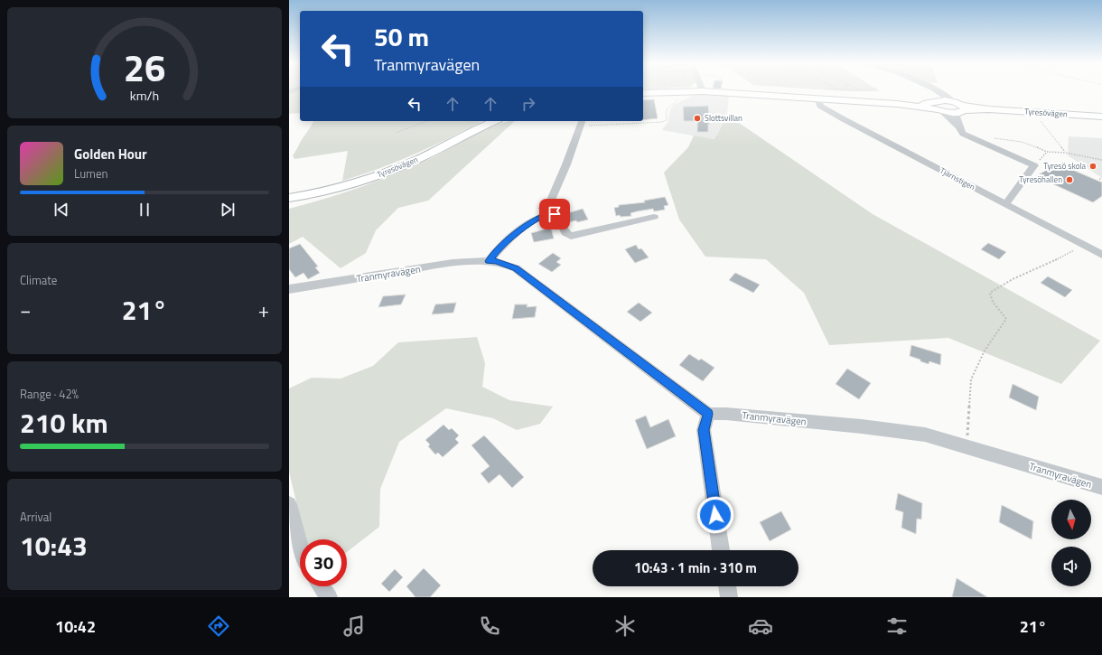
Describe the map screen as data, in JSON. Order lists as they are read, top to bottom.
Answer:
{
  "streets": {
    "main road": ["Tyresövägen"],
    "street": ["Tjärnstigen", "Tranmyravägen"]
  },
  "crossings": [
    ["Tyresövägen", "Tjärnstigen"]
  ],
  "places": ["Slottsvillan", "Tyresö skola", "Tyresöhallen"],
  "north": "bottom",
  "page": {
    "turn": ["50 m", "Tranmyravägen"],
    "song": ["Golden Hour", "Lumen"],
    "tile": [
      "Climate",
      ["Range · 42%", "210 km"],
      ["Arrival", "10:43"]
    ],
    "heat": ["−", "21°", "+"],
    "limit": "30",
    "trip": "10:43 · 1 min · 310 m",
    "tabs": ["10:42", "21°"],
    "gauge": ["26", "km/h"]
  }
}
